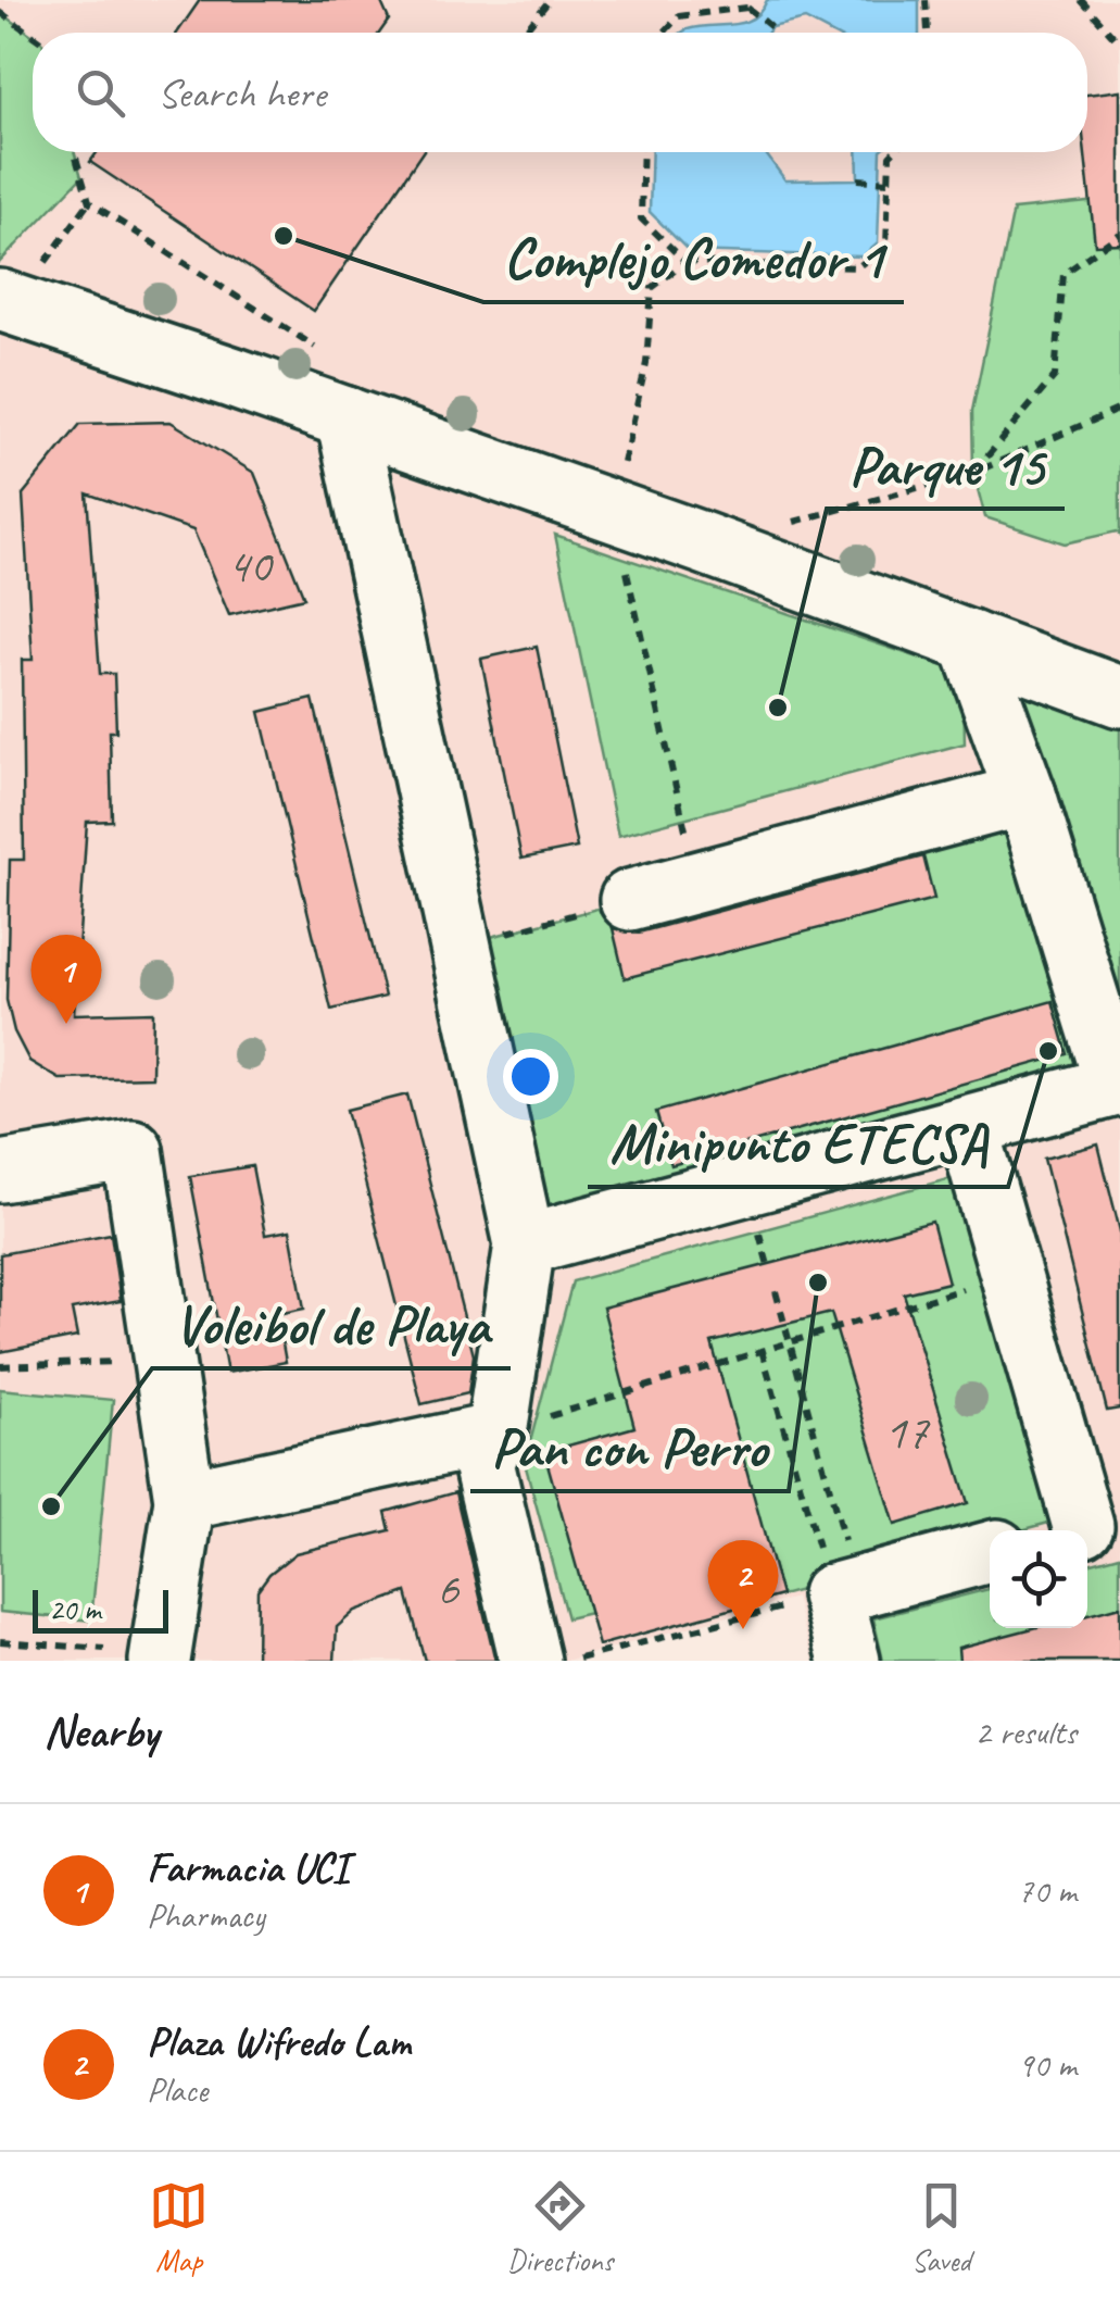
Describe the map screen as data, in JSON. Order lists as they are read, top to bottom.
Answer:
{
  "places": [
    "Complejo Comedor 1",
    "Parque 15",
    "Minipunto ETECSA",
    "Pan con Perro",
    "Voleibol de Playa"
  ],
  "house_numbers": ["40", "17", "6"],
  "scale_bar": "20 m",
  "page": {
    "search": "Search here",
    "pins": ["1", "2"],
    "scale": "20 m",
    "heading": ["Nearby", "2 results"],
    "list": [
      {
        "mark": "1",
        "name": "Farmacia UCI",
        "note": "Pharmacy",
        "value": "70 m"
      },
      {
        "mark": "2",
        "name": "Plaza Wifredo Lam",
        "note": "Place",
        "value": "90 m"
      }
    ],
    "nav": ["Map", "Directions", "Saved"]
  }
}
